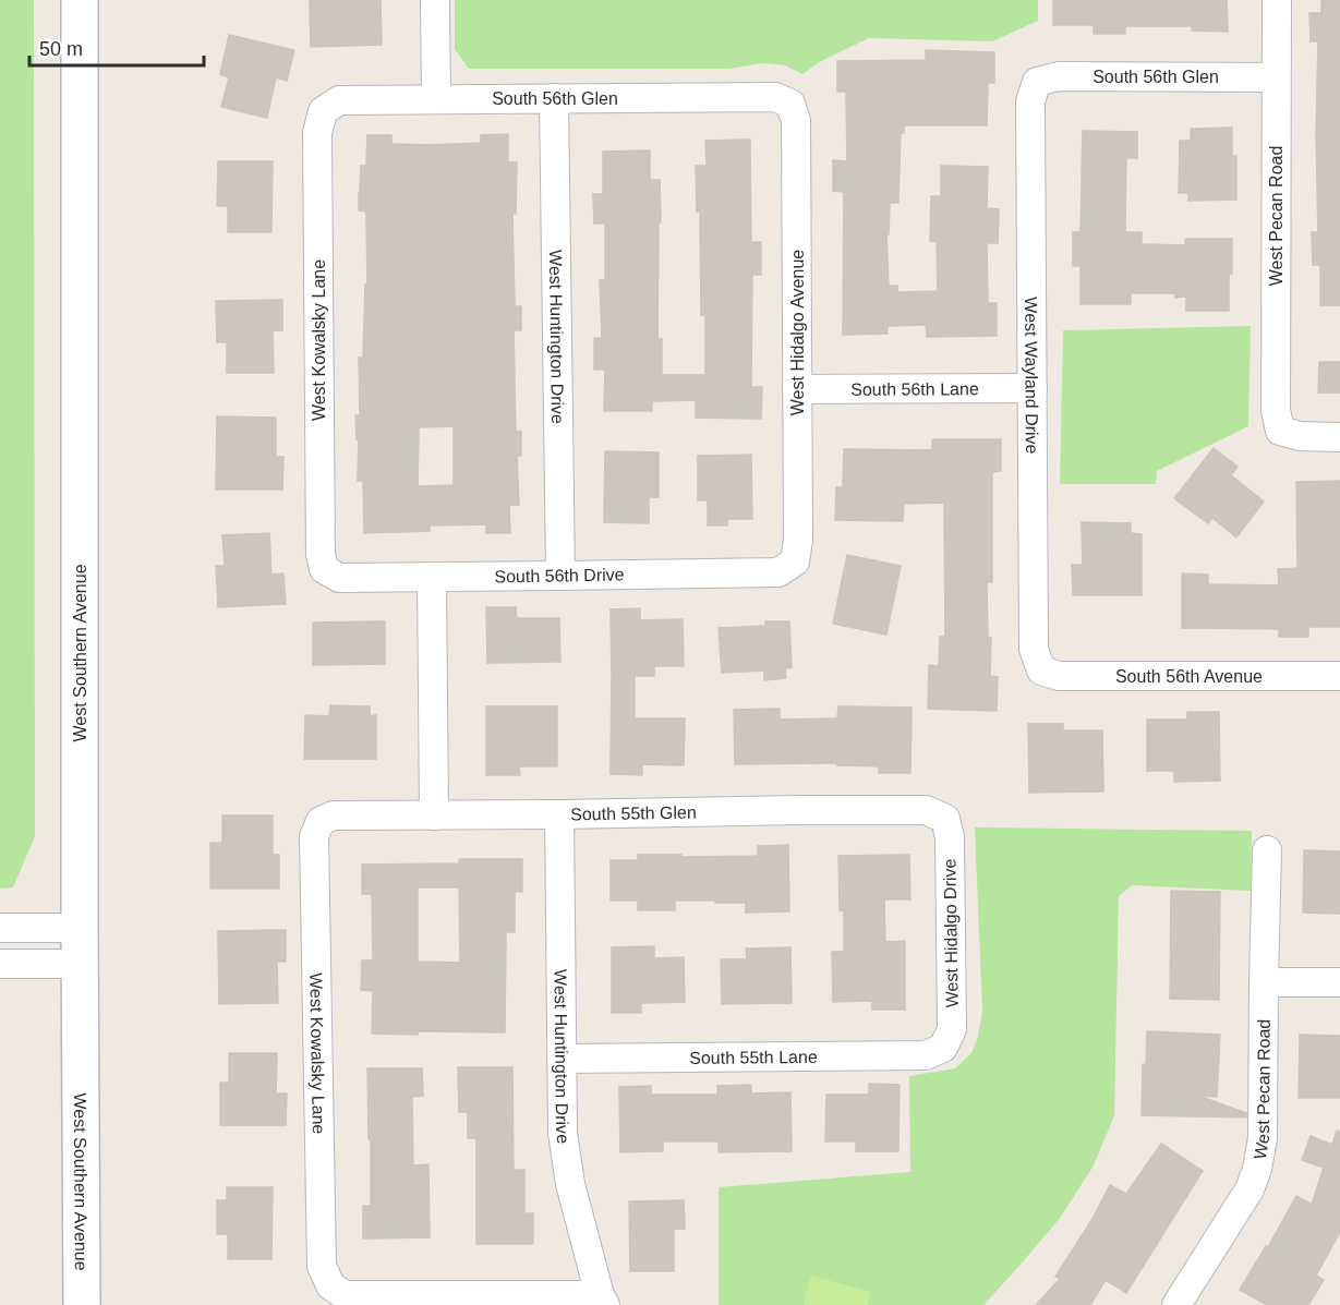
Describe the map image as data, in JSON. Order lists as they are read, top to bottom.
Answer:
{
  "streets": {
    "main road": ["West Southern Avenue"],
    "street": [
      "South 56th Glen",
      "West Pecan Road",
      "West Hidalgo Avenue",
      "West Huntington Drive",
      "West Kowalsky Lane",
      "West Wayland Drive",
      "South 56th Lane",
      "South 56th Drive",
      "South 56th Avenue",
      "South 55th Glen",
      "West Hidalgo Drive",
      "South 55th Lane"
    ]
  },
  "crossings": [
    ["South 56th Glen", "West Pecan Road"],
    ["South 56th Glen", "West Hidalgo Avenue"],
    ["South 56th Glen", "West Huntington Drive"],
    ["South 56th Glen", "West Kowalsky Lane"],
    ["South 56th Glen", "West Wayland Drive"],
    ["West Hidalgo Avenue", "South 56th Lane"],
    ["West Hidalgo Avenue", "South 56th Drive"],
    ["West Huntington Drive", "West Kowalsky Lane"],
    ["West Huntington Drive", "South 56th Drive"],
    ["West Huntington Drive", "South 55th Glen"],
    ["West Huntington Drive", "South 55th Lane"],
    ["West Kowalsky Lane", "South 56th Drive"],
    ["West Kowalsky Lane", "South 55th Glen"],
    ["West Wayland Drive", "South 56th Lane"],
    ["West Wayland Drive", "South 56th Avenue"],
    ["South 55th Glen", "West Hidalgo Drive"],
    ["West Hidalgo Drive", "South 55th Lane"]
  ],
  "scale_bar": "50 m"
}
